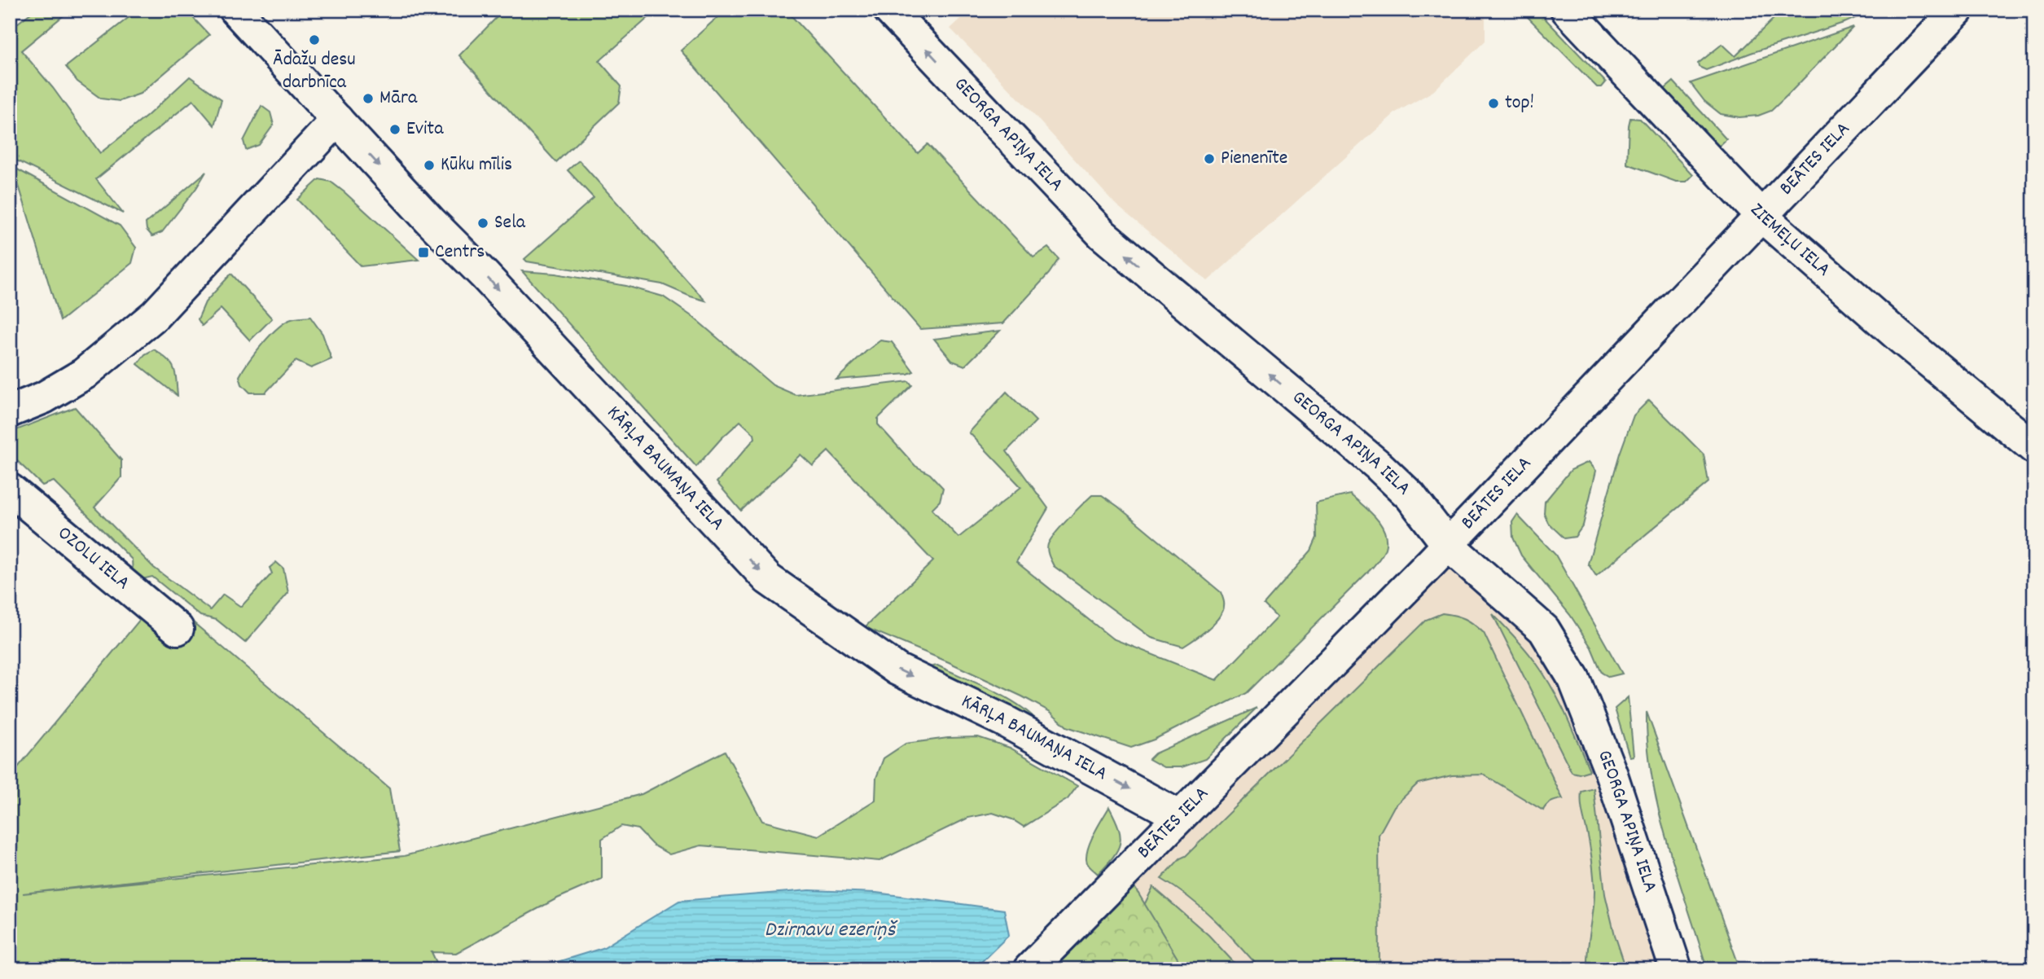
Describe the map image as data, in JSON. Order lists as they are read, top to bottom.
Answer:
{
  "streets": {
    "street": [
      "GEORGA APIŅA IELA",
      "BEĀTES IELA",
      "ZIEMEĻU IELA",
      "KĀRĻA BAUMAŅA IELA",
      "OZOLU IELA"
    ]
  },
  "crossings": [
    ["GEORGA APIŅA IELA", "BEĀTES IELA"],
    ["BEĀTES IELA", "ZIEMEĻU IELA"],
    ["BEĀTES IELA", "KĀRĻA BAUMAŅA IELA"]
  ],
  "one_way": ["GEORGA APIŅA IELA", "KĀRĻA BAUMAŅA IELA"],
  "water": ["Dzirnavu ezeriņš"],
  "places": {
    "other": [
      "Ādažu desu darbnīca",
      "Māra",
      "top!",
      "Evita",
      "Pienenīte",
      "Kūku mīlis",
      "Sela"
    ],
    "transit": ["Centrs"]
  }
}
